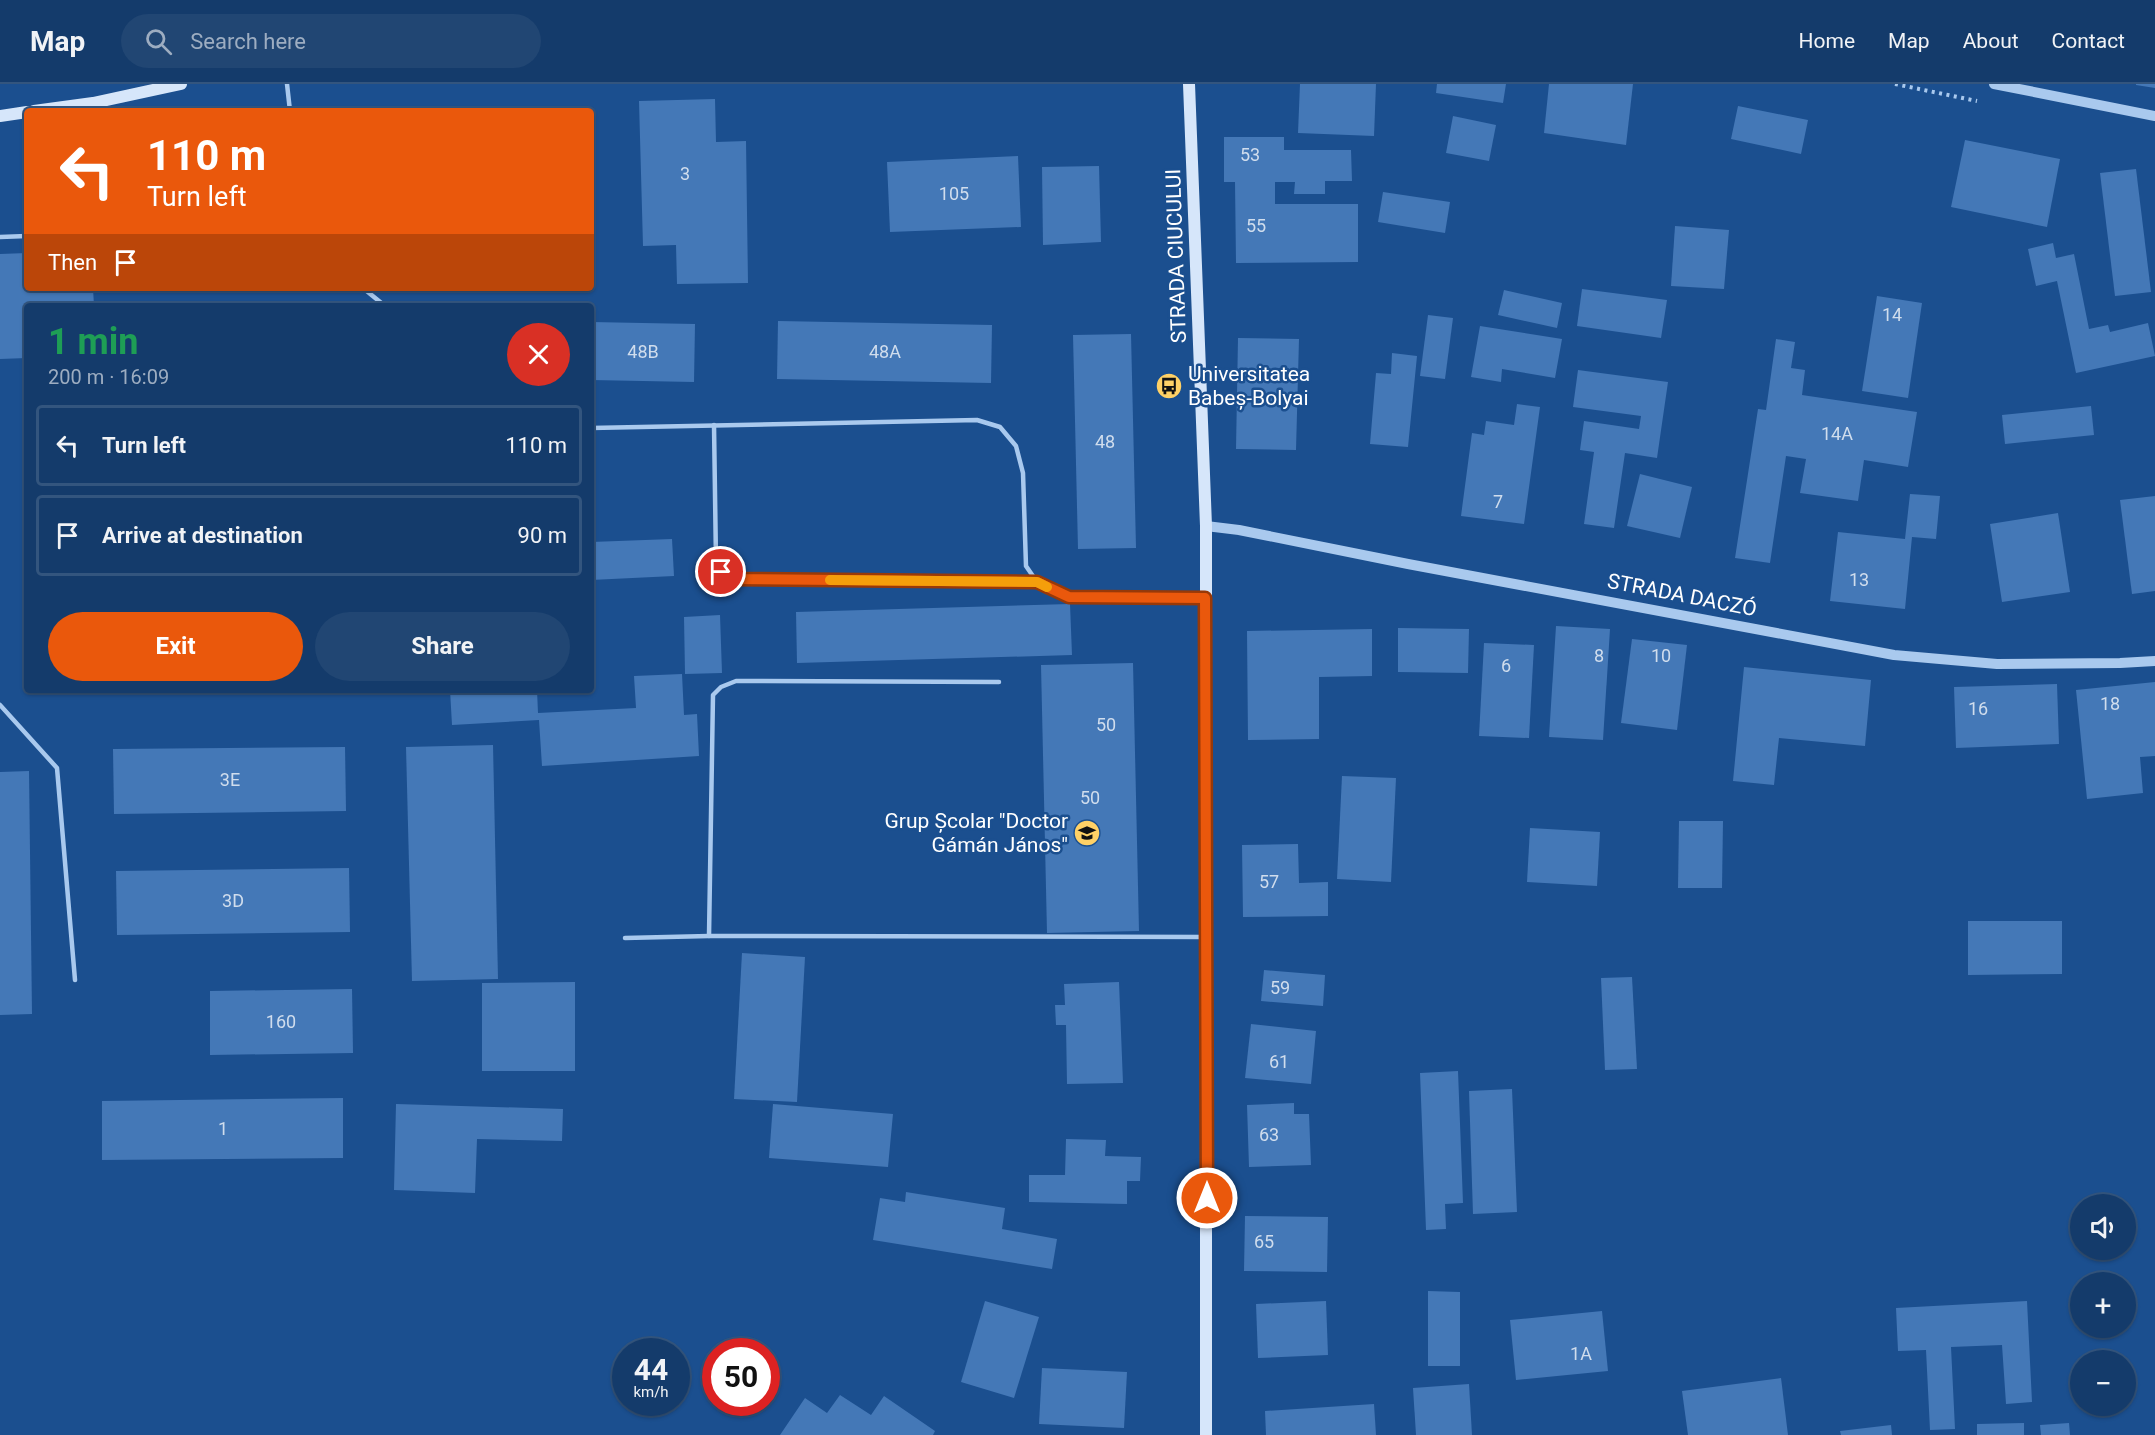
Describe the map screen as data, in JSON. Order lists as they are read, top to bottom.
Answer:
{
  "streets": {
    "main road": ["STRADA CIUCULUI"],
    "street": ["STRADA DACZÓ"]
  },
  "crossings": [
    ["STRADA CIUCULUI", "STRADA DACZÓ"]
  ],
  "places": {
    "bus stop": ["Universitatea Babeș-Bolyai"],
    "school or university": ["Grup Școlar \"Doctor Gámán János\""]
  },
  "house_numbers": [
    "53",
    "3",
    "105",
    "55",
    "14",
    "48B",
    "48A",
    "14A",
    "48",
    "7",
    "13",
    "8",
    "10",
    "6",
    "18",
    "16",
    "50",
    "3E",
    "50",
    "57",
    "3D",
    "59",
    "160",
    "61",
    "1",
    "63",
    "65",
    "1A"
  ],
  "page": {
    "header": "Map",
    "search": "Search here",
    "nav": [
      "Home",
      "Map",
      "About",
      "Contact"
    ],
    "turn": ["110 m", "Turn left"],
    "then": "Then",
    "heading": ["1 min", "200 m · 16:09"],
    "list": [
      {
        "name": "Turn left",
        "value": "110 m"
      },
      {
        "name": "Arrive at destination",
        "value": "90 m"
      }
    ],
    "buttons": ["Exit", "Share"],
    "map_buttons": ["+", "−"],
    "speed": "44 km/h",
    "limit": "50"
  }
}
